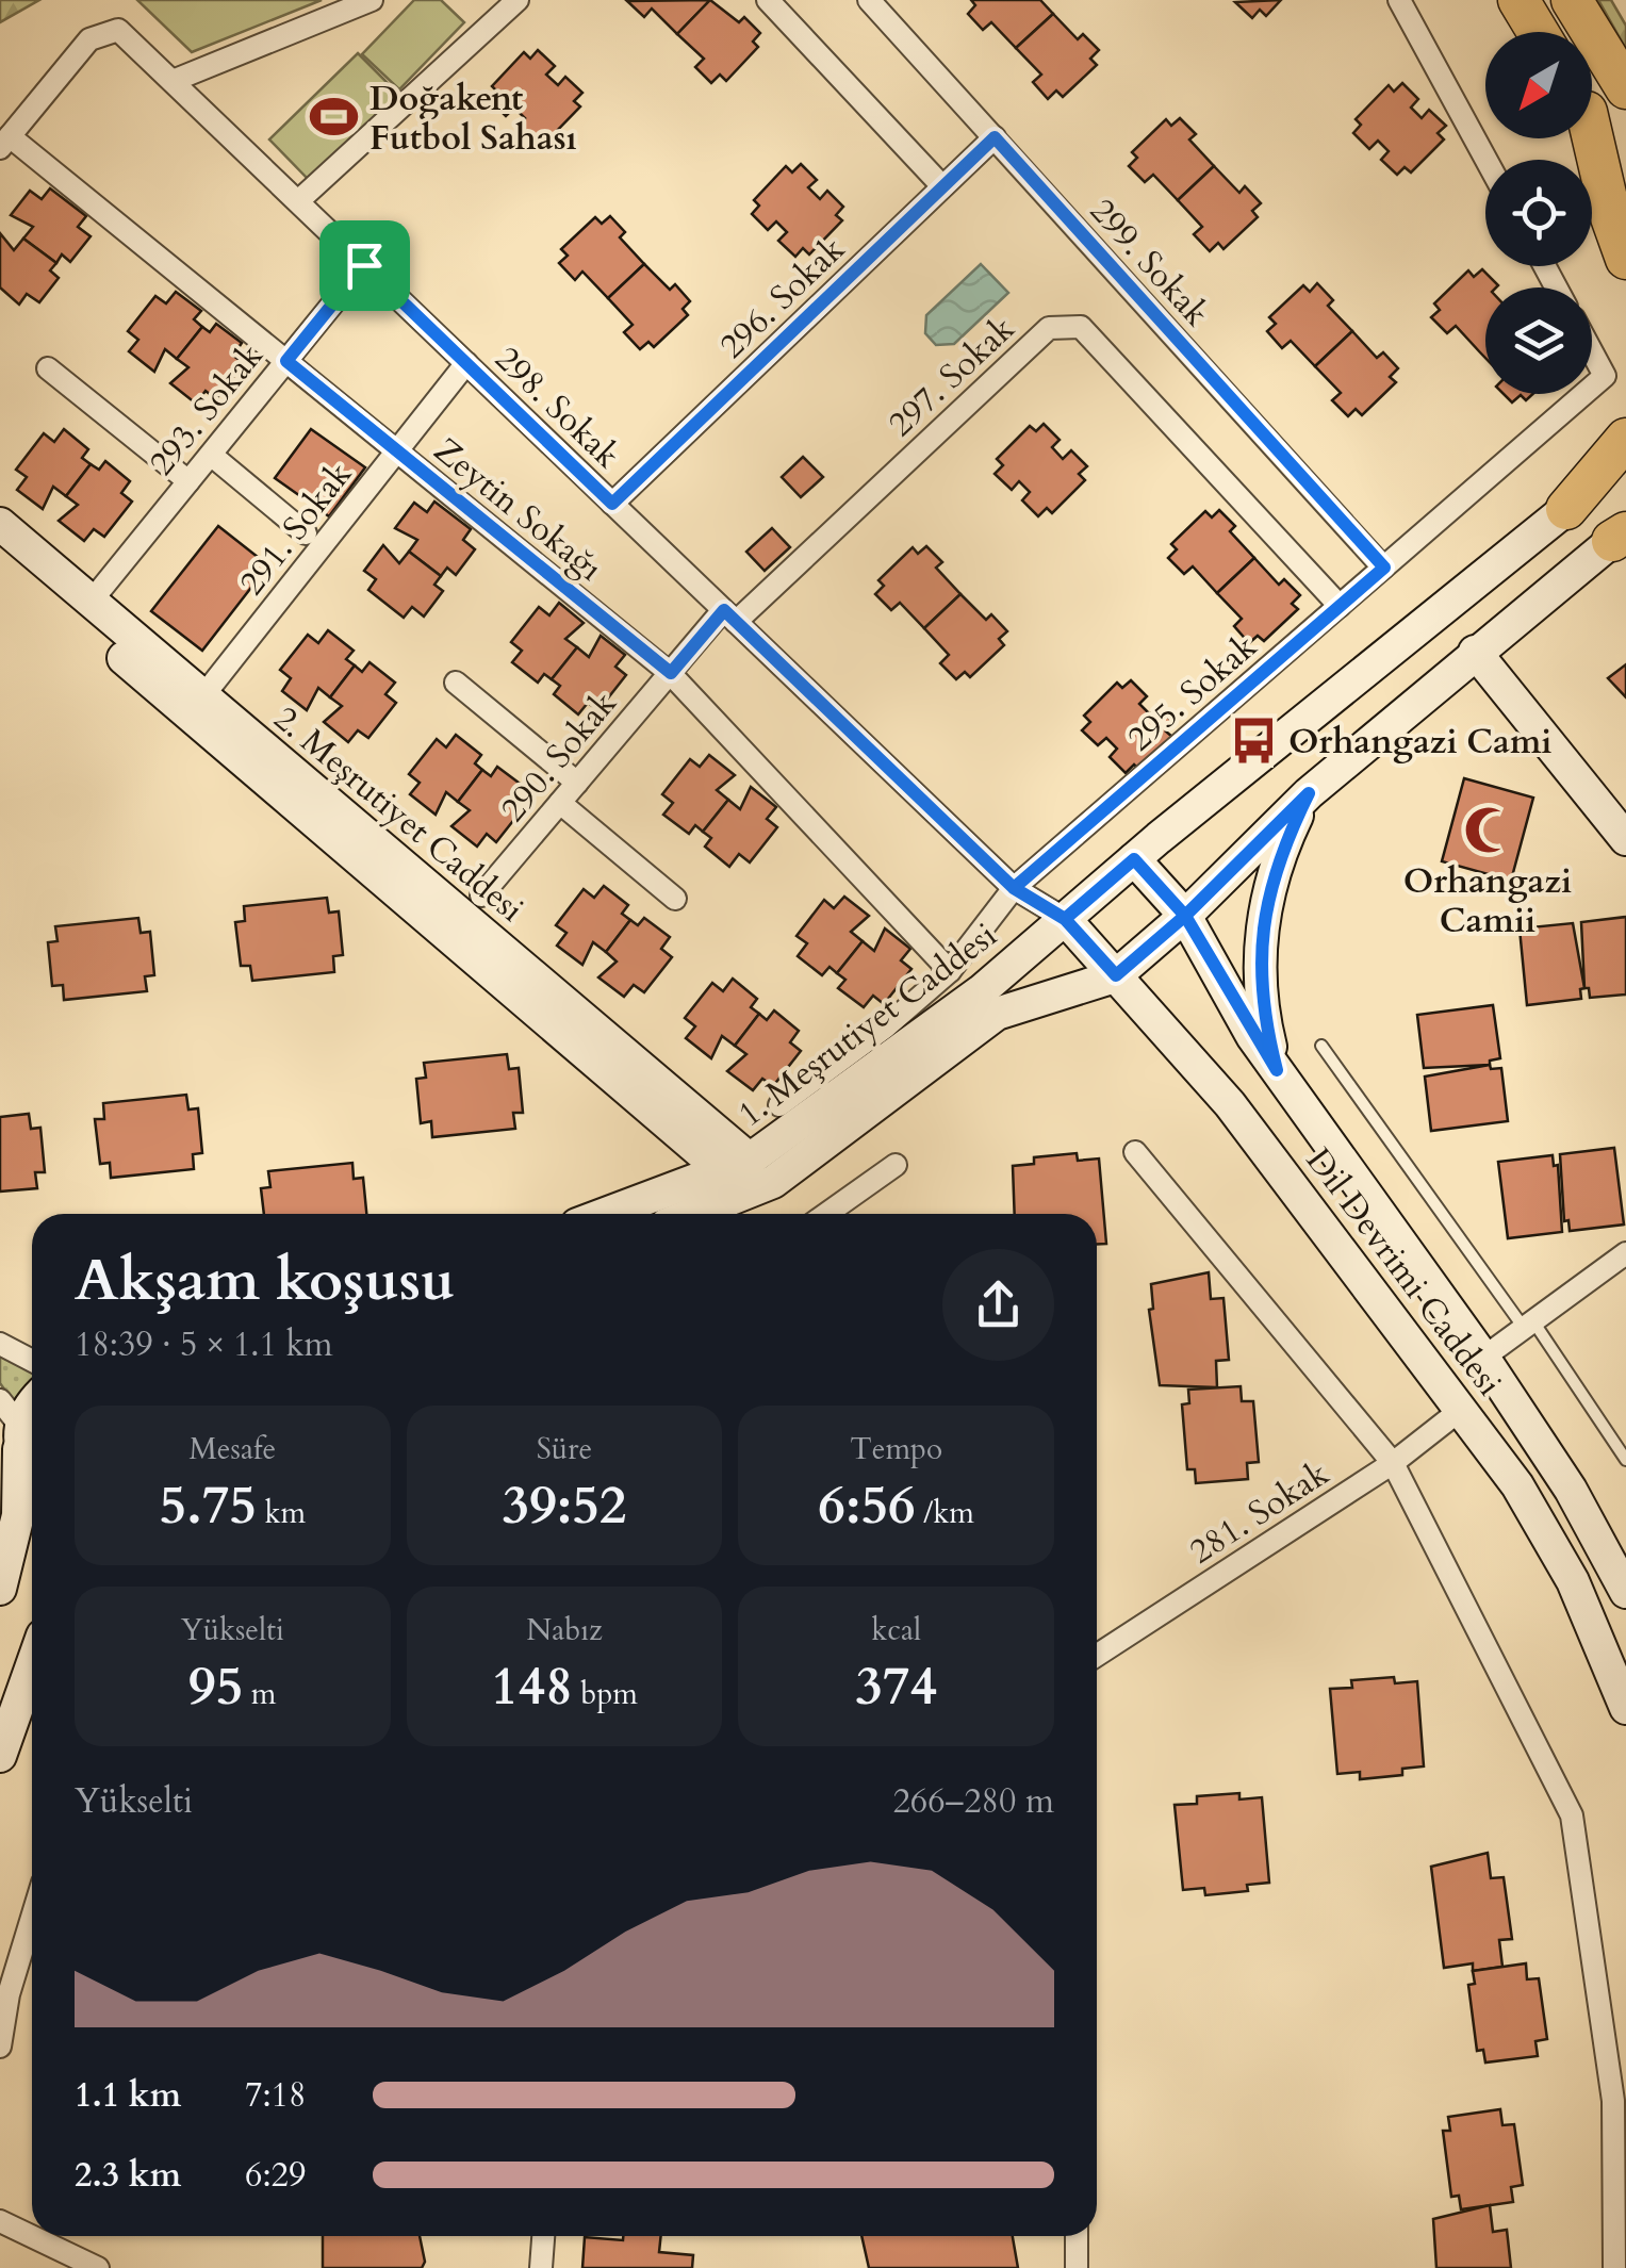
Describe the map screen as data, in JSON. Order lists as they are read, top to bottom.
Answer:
{
  "streets": {
    "main road": ["2. Meşrutiyet Caddesi", "1. Meşrutiyet Caddesi", "Dil Devrimi Caddesi"],
    "street": [
      "299. Sokak",
      "296. Sokak",
      "297. Sokak",
      "298. Sokak",
      "293. Sokak",
      "Zeytin Sokağı",
      "291. Sokak",
      "295. Sokak",
      "290. Sokak",
      "281. Sokak"
    ]
  },
  "crossings": [
    ["299. Sokak", "296. Sokak"],
    ["299. Sokak", "295. Sokak"],
    ["296. Sokak", "298. Sokak"],
    ["297. Sokak", "298. Sokak"],
    ["297. Sokak", "295. Sokak"],
    ["297. Sokak", "290. Sokak"],
    ["298. Sokak", "293. Sokak"],
    ["298. Sokak", "Zeytin Sokağı"],
    ["298. Sokak", "291. Sokak"],
    ["298. Sokak", "295. Sokak"],
    ["298. Sokak", "290. Sokak"],
    ["298. Sokak", "1. Meşrutiyet Caddesi"],
    ["298. Sokak", "Dil Devrimi Caddesi"],
    ["293. Sokak", "Zeytin Sokağı"],
    ["Zeytin Sokağı", "291. Sokak"],
    ["Zeytin Sokağı", "295. Sokak"],
    ["Zeytin Sokağı", "290. Sokak"],
    ["2. Meşrutiyet Caddesi", "1. Meşrutiyet Caddesi"],
    ["1. Meşrutiyet Caddesi", "Dil Devrimi Caddesi"],
    ["Dil Devrimi Caddesi", "281. Sokak"]
  ],
  "places": {
    "sports": ["Doğakent Futbol Sahası"],
    "bus stop": ["Orhangazi Cami"],
    "mosque": ["Orhangazi Camii"]
  },
  "north": "bottom left",
  "page": {
    "heading": ["Akşam koşusu", "18:39 · 5 × 1.1 km"],
    "stats": [
      ["Mesafe", "5.75 km"],
      ["Süre", "39:52"],
      ["Tempo", "6:56 /km"],
      ["Yükselti", "95 m"],
      ["Nabız", "148 bpm"],
      ["kcal", "374"]
    ],
    "chart": ["Yükselti", "266–280 m"],
    "list": [
      {
        "name": "1.1 km",
        "note": "7:18"
      },
      {
        "name": "2.3 km",
        "note": "6:29"
      }
    ]
  }
}
